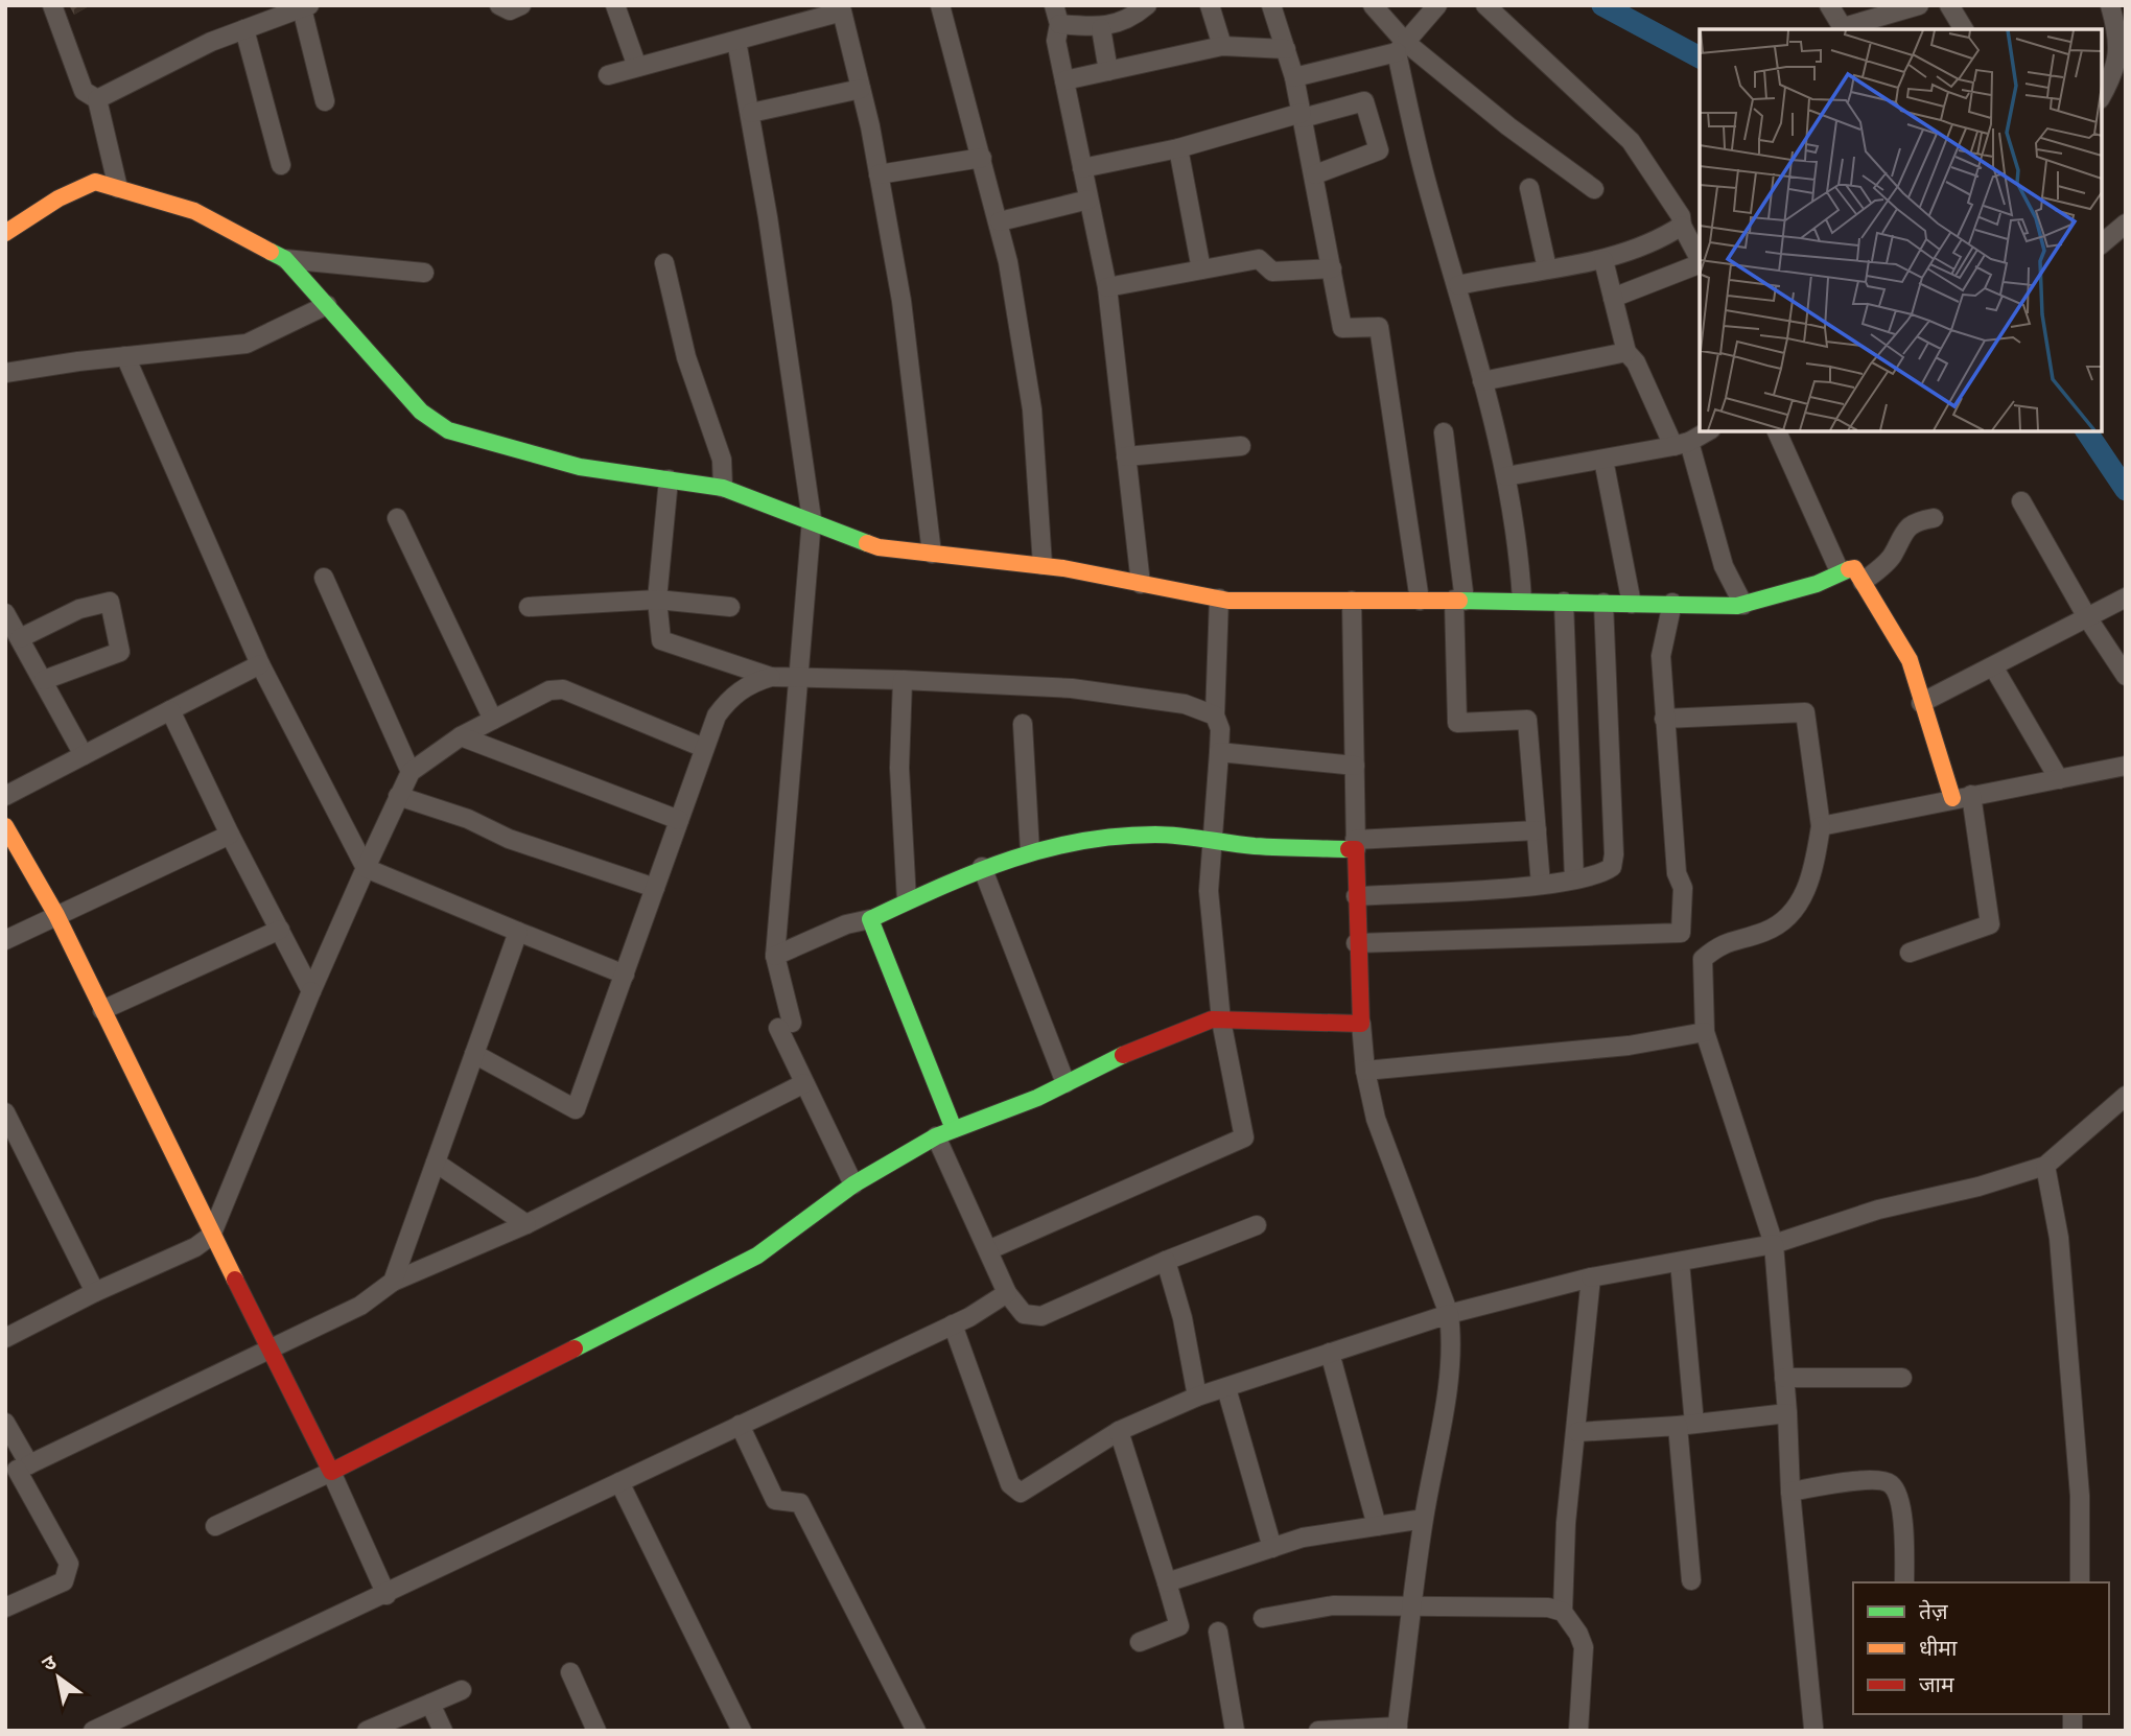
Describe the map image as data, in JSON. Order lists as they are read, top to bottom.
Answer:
{
  "legend": ["तेज़", "धीमा", "जाम"],
  "north": "top left"
}
